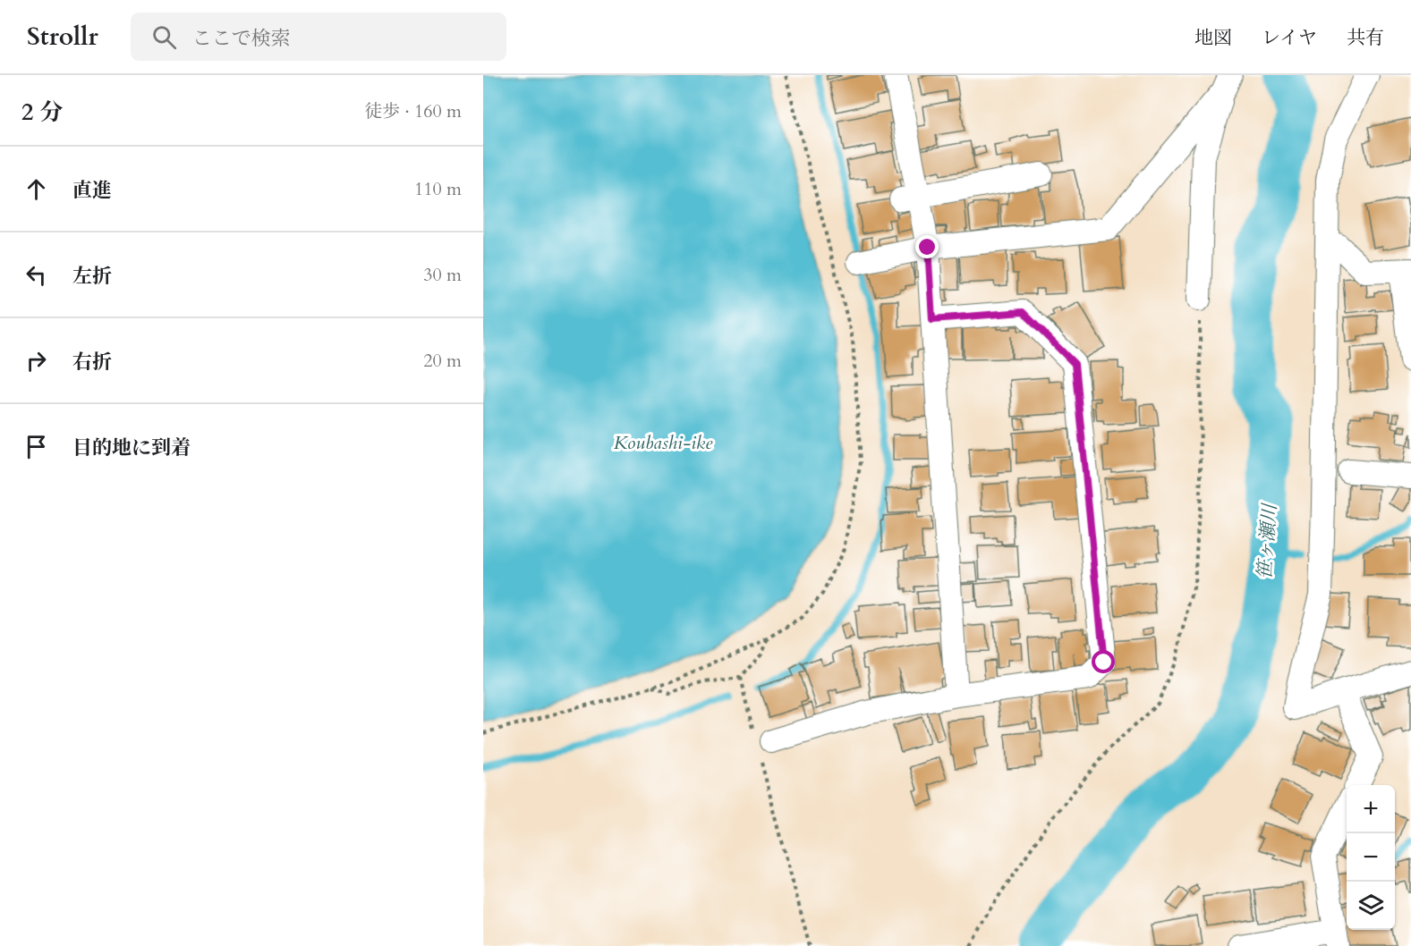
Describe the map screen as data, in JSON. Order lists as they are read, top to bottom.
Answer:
{
  "water": ["Koubashi-ike", "笹ヶ瀬川"],
  "page": {
    "header": "Strollr",
    "search": "ここで検索",
    "nav": ["地図", "レイヤ", "共有"],
    "heading": ["2 分", "徒歩 · 160 m"],
    "list": [
      ["直進", "110 m"],
      ["左折", "30 m"],
      ["右折", "20 m"],
      "目的地に到着"
    ],
    "map_buttons": ["+", "−"]
  }
}
